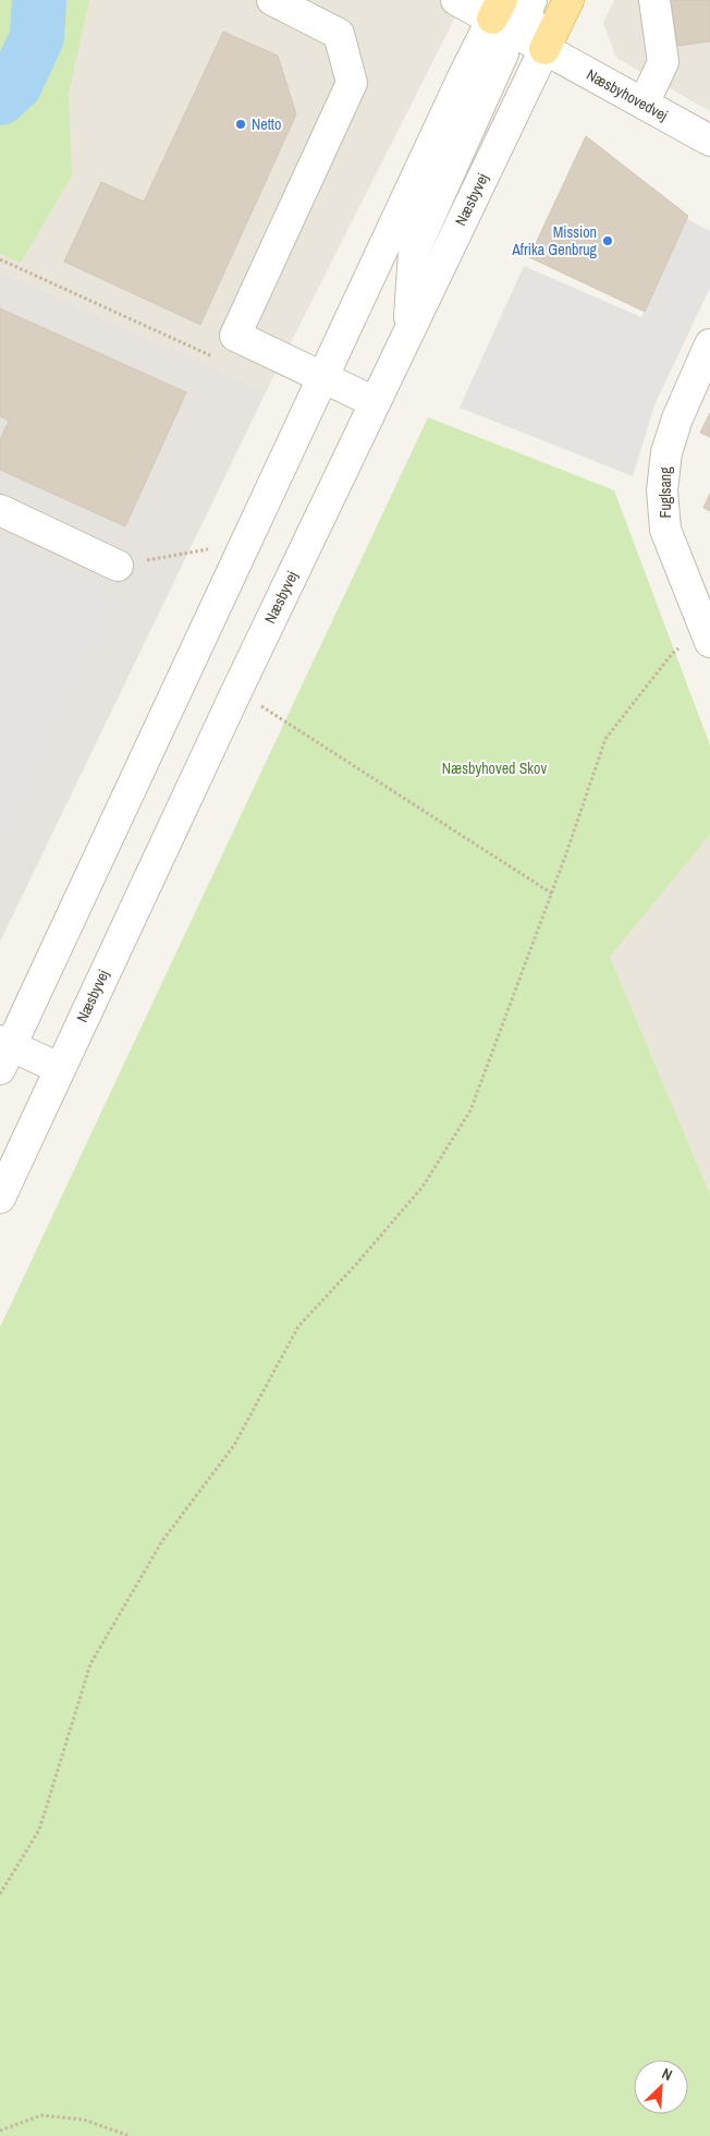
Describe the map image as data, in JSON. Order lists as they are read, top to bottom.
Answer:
{
  "streets": {
    "main road": ["Næsbyvej"],
    "street": ["Næsbyhovedvej", "Fuglsang"]
  },
  "crossings": [
    ["Næsbyhovedvej", "Næsbyvej"]
  ],
  "parks": ["Næsbyhoved Skov"],
  "places": ["Netto", "Mission Afrika Genbrug"],
  "north": "top right"
}
